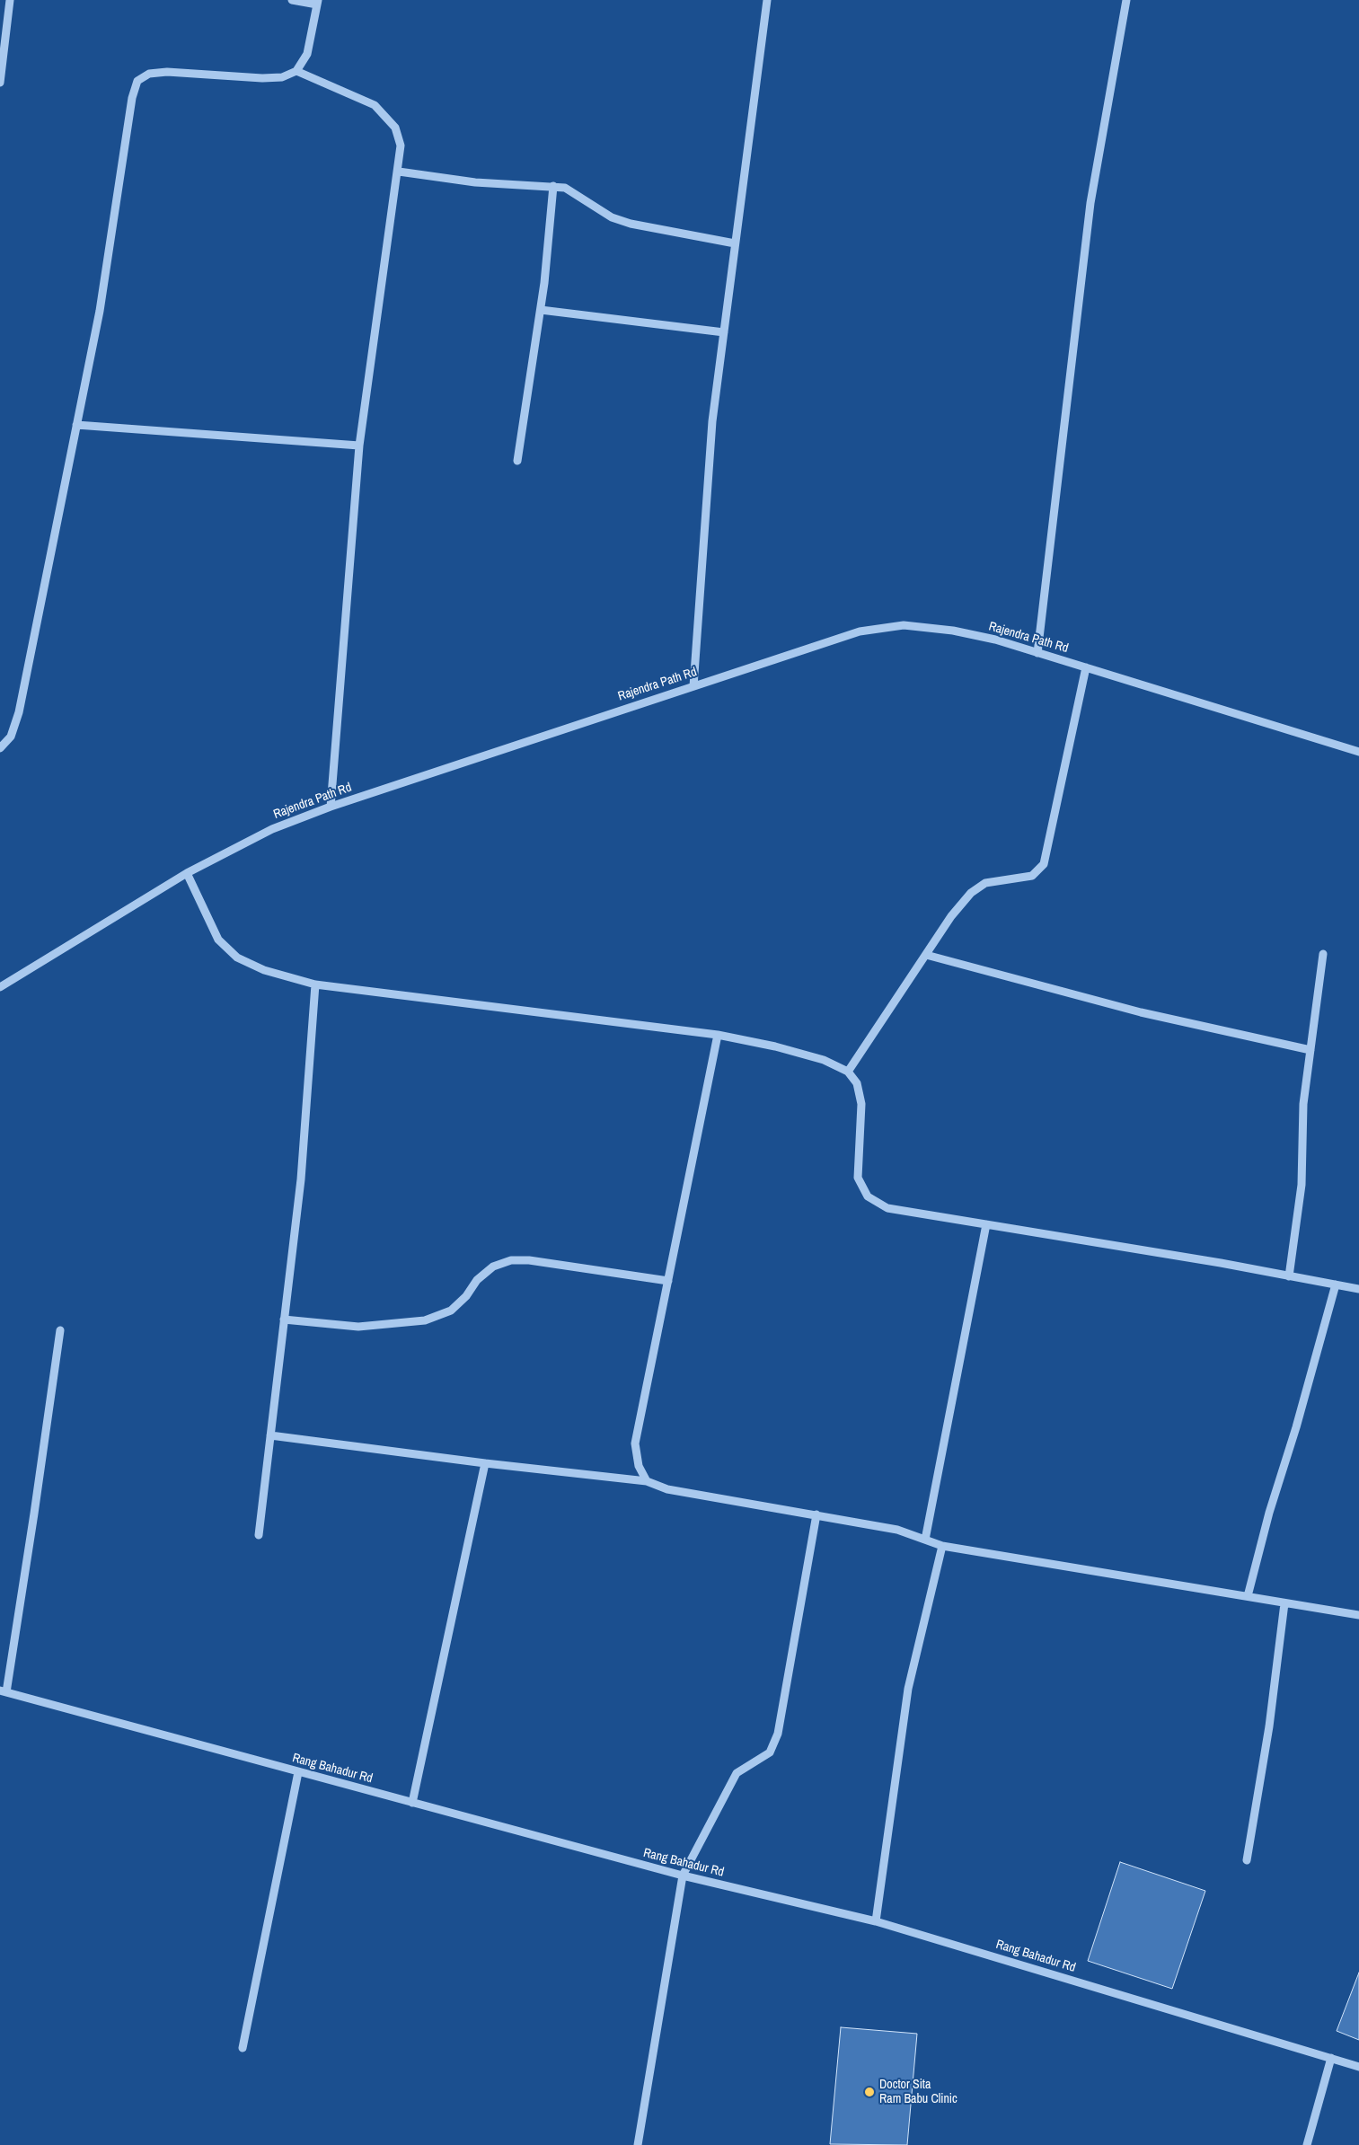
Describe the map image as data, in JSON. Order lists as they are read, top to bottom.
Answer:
{
  "streets": {
    "street": ["Rajendra Path Rd", "Rang Bahadur Rd"]
  },
  "places": ["Doctor Sita Ram Babu Clinic"]
}
